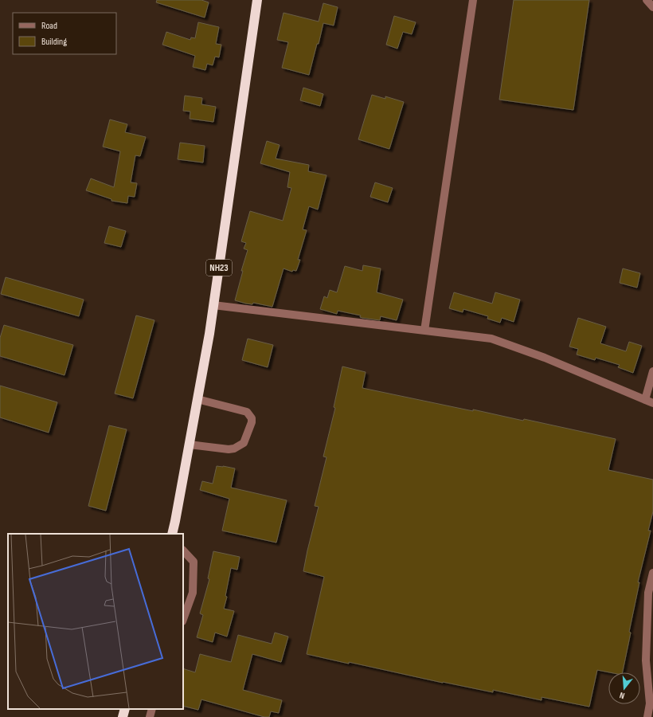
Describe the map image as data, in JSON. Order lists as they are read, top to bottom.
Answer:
{
  "streets": {
    "highway": ["NH23"]
  },
  "legend": ["Road", "Building"],
  "north": "bottom"
}
